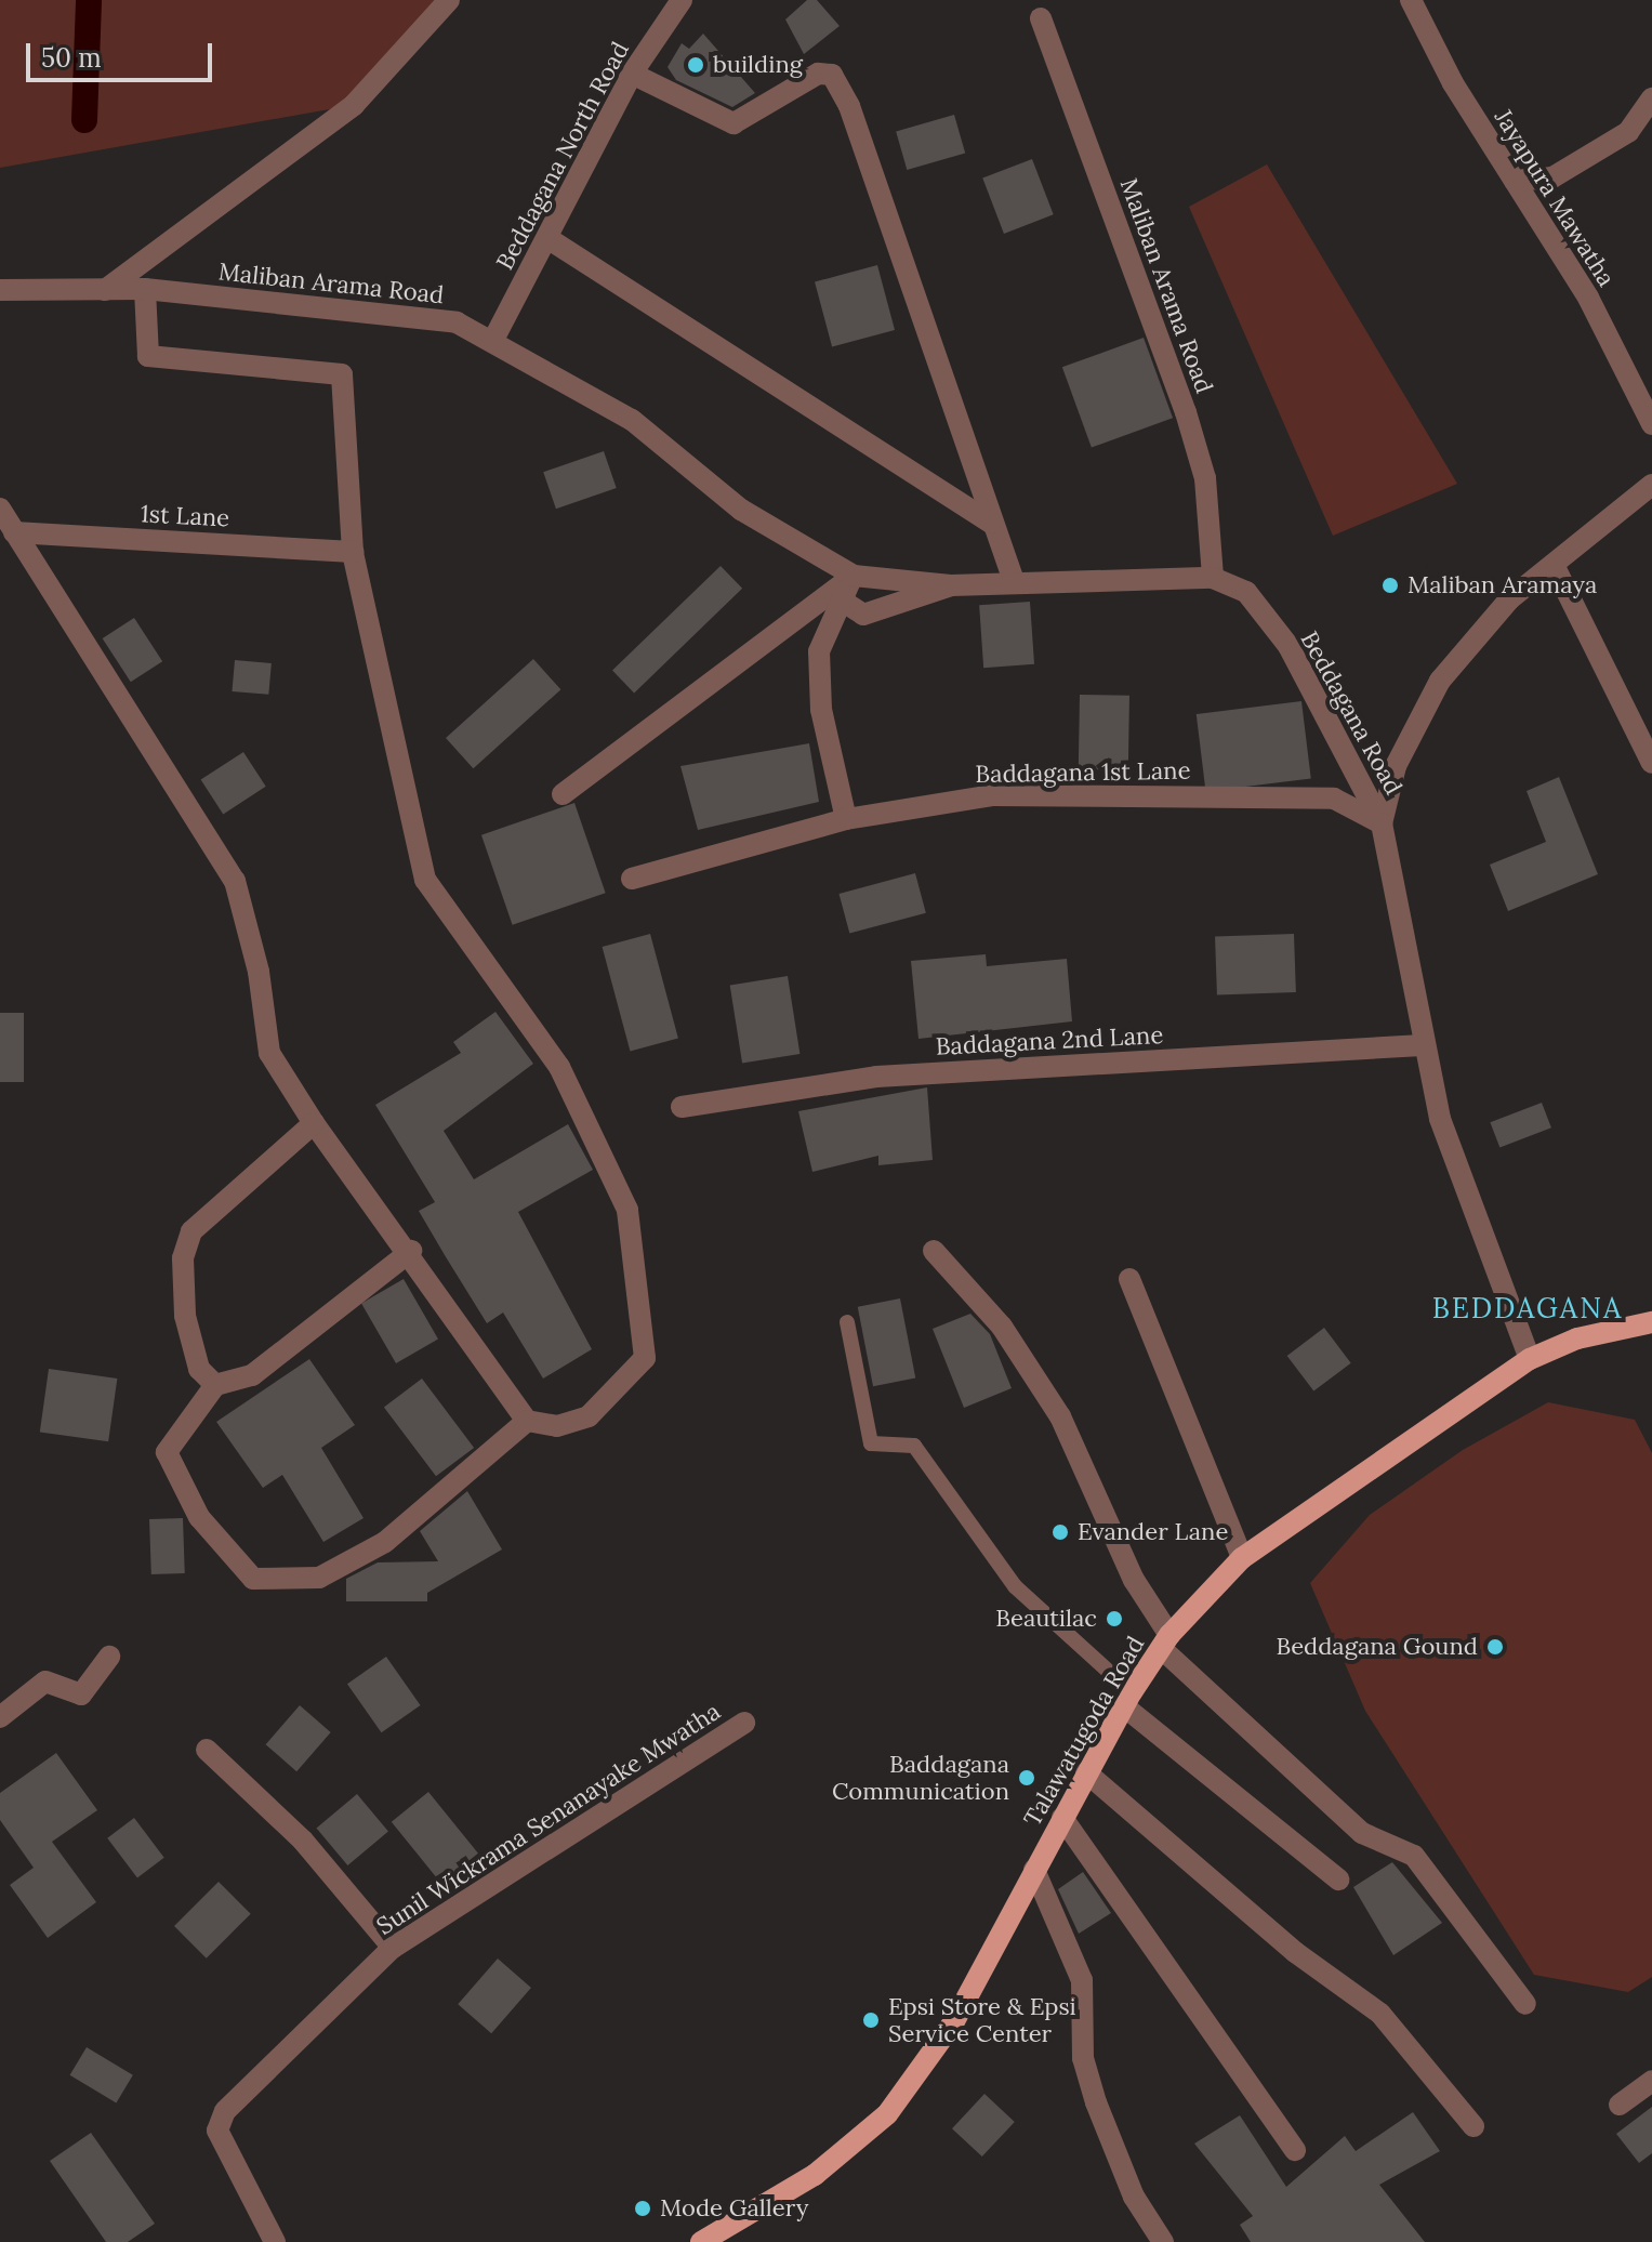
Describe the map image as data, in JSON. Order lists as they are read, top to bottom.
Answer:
{
  "streets": {
    "main road": ["Talawatugoda Road"],
    "street": [
      "Beddagana North Road",
      "Jayapura Mawatha",
      "Maliban Arama Road",
      "1st Lane",
      "Beddagana Road",
      "Baddagana 1st Lane",
      "Baddagana 2nd Lane",
      "Sunil Wickrama Senanayake Mwatha"
    ]
  },
  "crossings": [
    ["Beddagana North Road", "Maliban Arama Road"],
    ["Maliban Arama Road", "Beddagana Road"],
    ["Beddagana Road", "Baddagana 1st Lane"],
    ["Beddagana Road", "Baddagana 2nd Lane"],
    ["Beddagana Road", "Talawatugoda Road"]
  ],
  "districts": ["BEDDAGANA"],
  "places": [
    "building",
    "Maliban Aramaya",
    "Evander Lane",
    "Beautilac",
    "Beddagana Gound",
    "Baddagana Communication",
    "Epsi Store & Epsi Service Center",
    "Mode Gallery"
  ],
  "scale_bar": "50 m"
}
